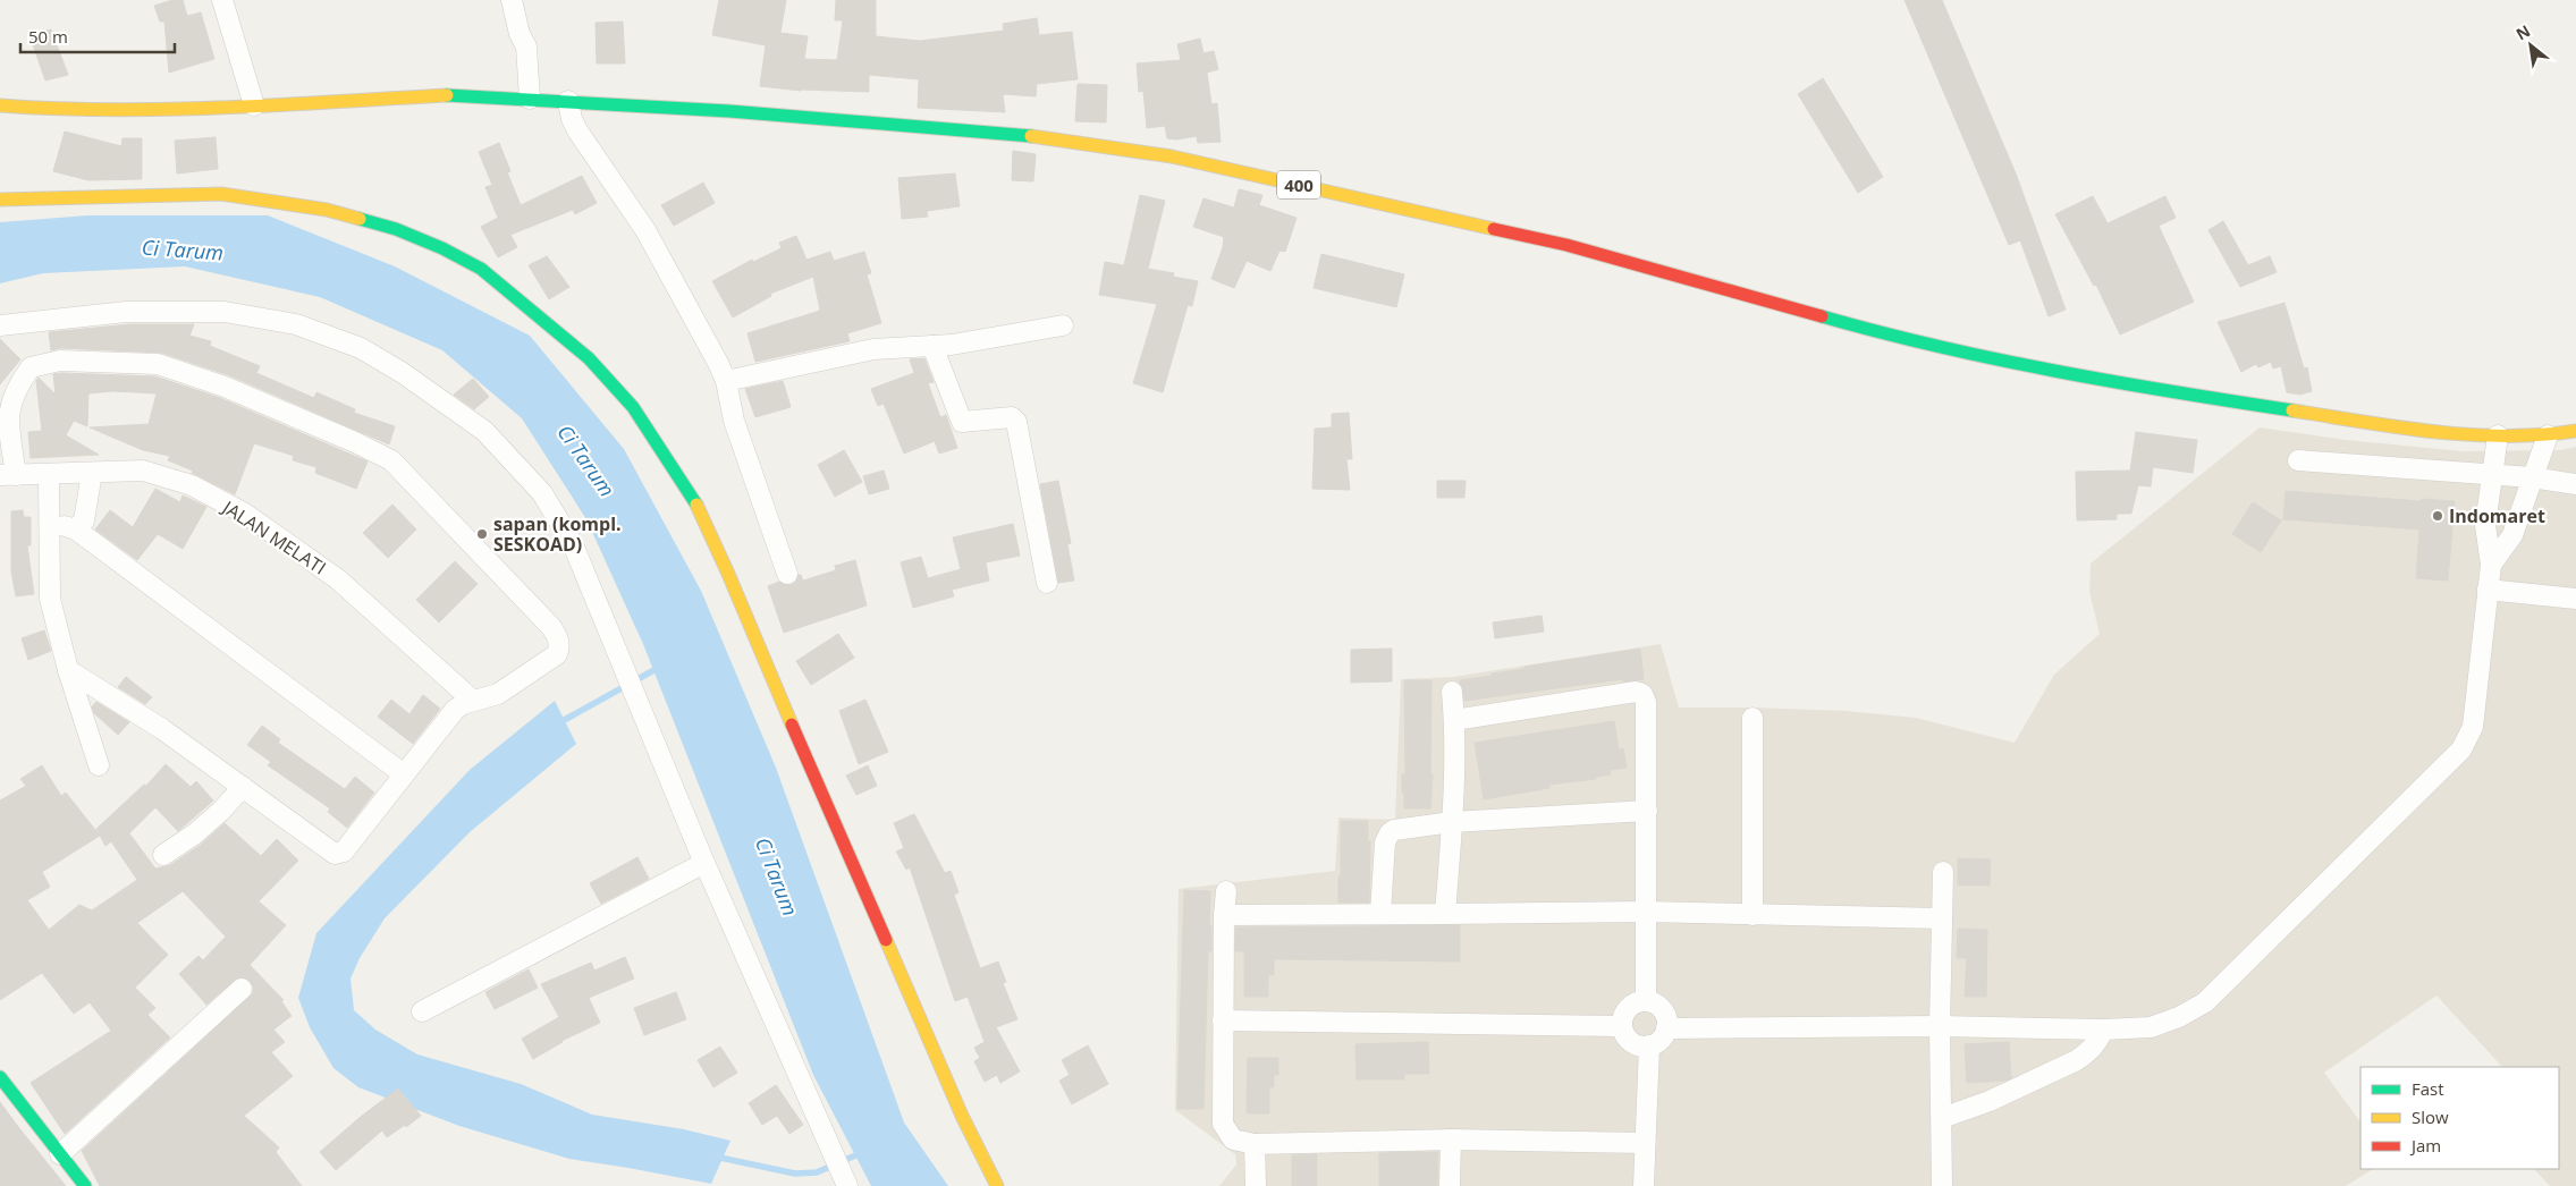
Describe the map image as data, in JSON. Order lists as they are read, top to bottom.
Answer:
{
  "streets": {
    "main road": ["400"],
    "street": ["JALAN MELATI"]
  },
  "water": ["Ci Tarum"],
  "places": ["Indomaret", "sapan (kompl. SESKOAD)"],
  "legend": ["Fast", "Slow", "Jam"],
  "scale_bar": "50 m",
  "north": "top left"
}
